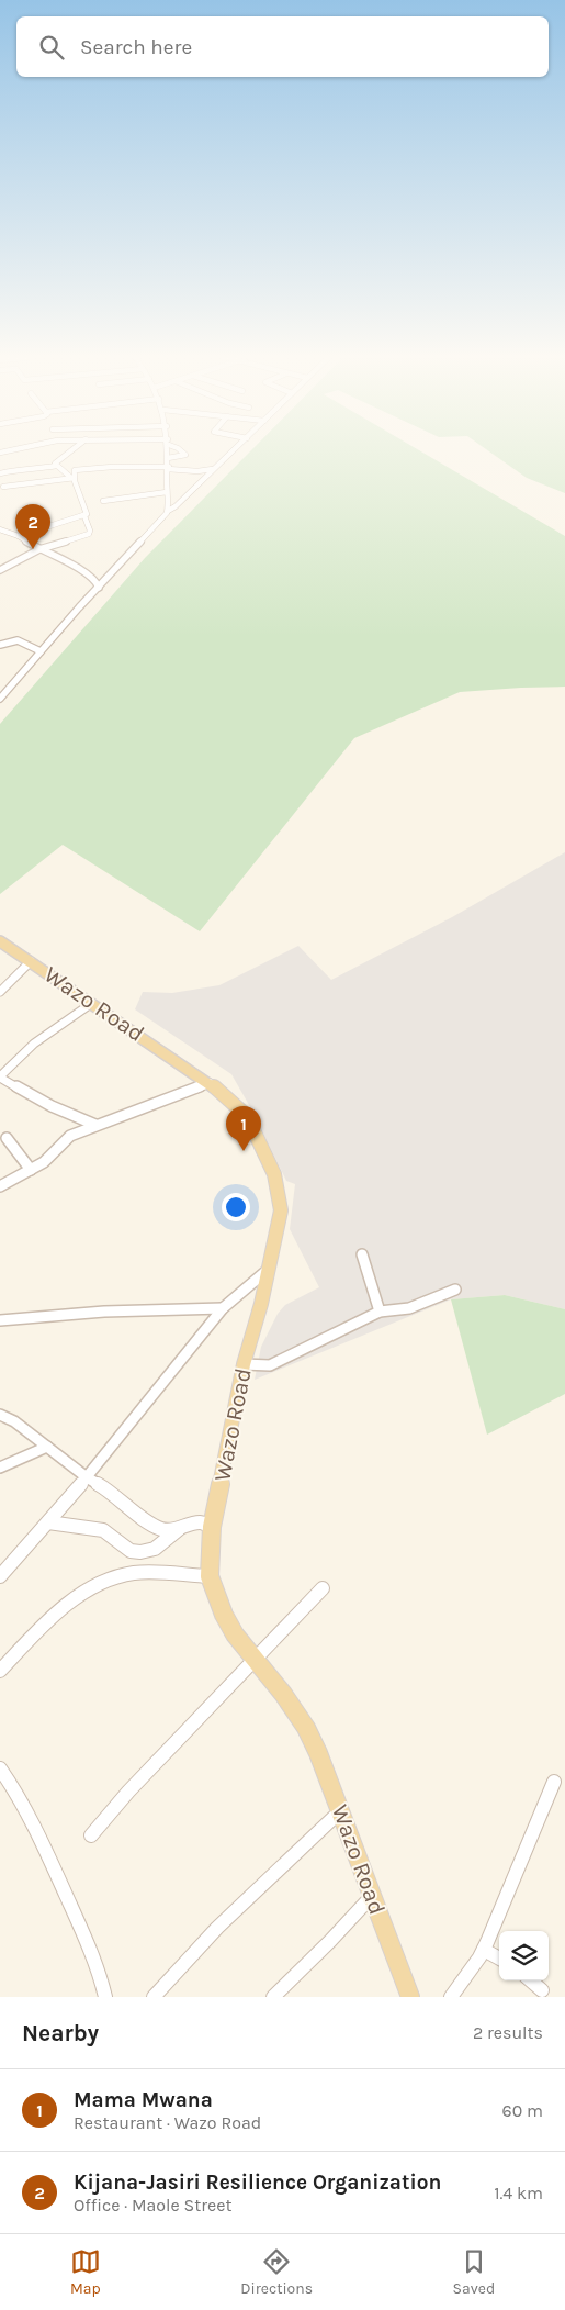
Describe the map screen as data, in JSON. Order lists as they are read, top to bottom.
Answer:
{
  "streets": {
    "main road": ["Wazo Road"]
  },
  "page": {
    "search": "Search here",
    "pins": ["2", "1"],
    "heading": ["Nearby", "2 results"],
    "list": [
      {
        "mark": "1",
        "name": "Mama Mwana",
        "note": "Restaurant · Wazo Road",
        "value": "60 m"
      },
      {
        "mark": "2",
        "name": "Kijana-Jasiri Resilience Organization",
        "note": "Office · Maole Street",
        "value": "1.4 km"
      }
    ],
    "nav": ["Map", "Directions", "Saved"]
  }
}
